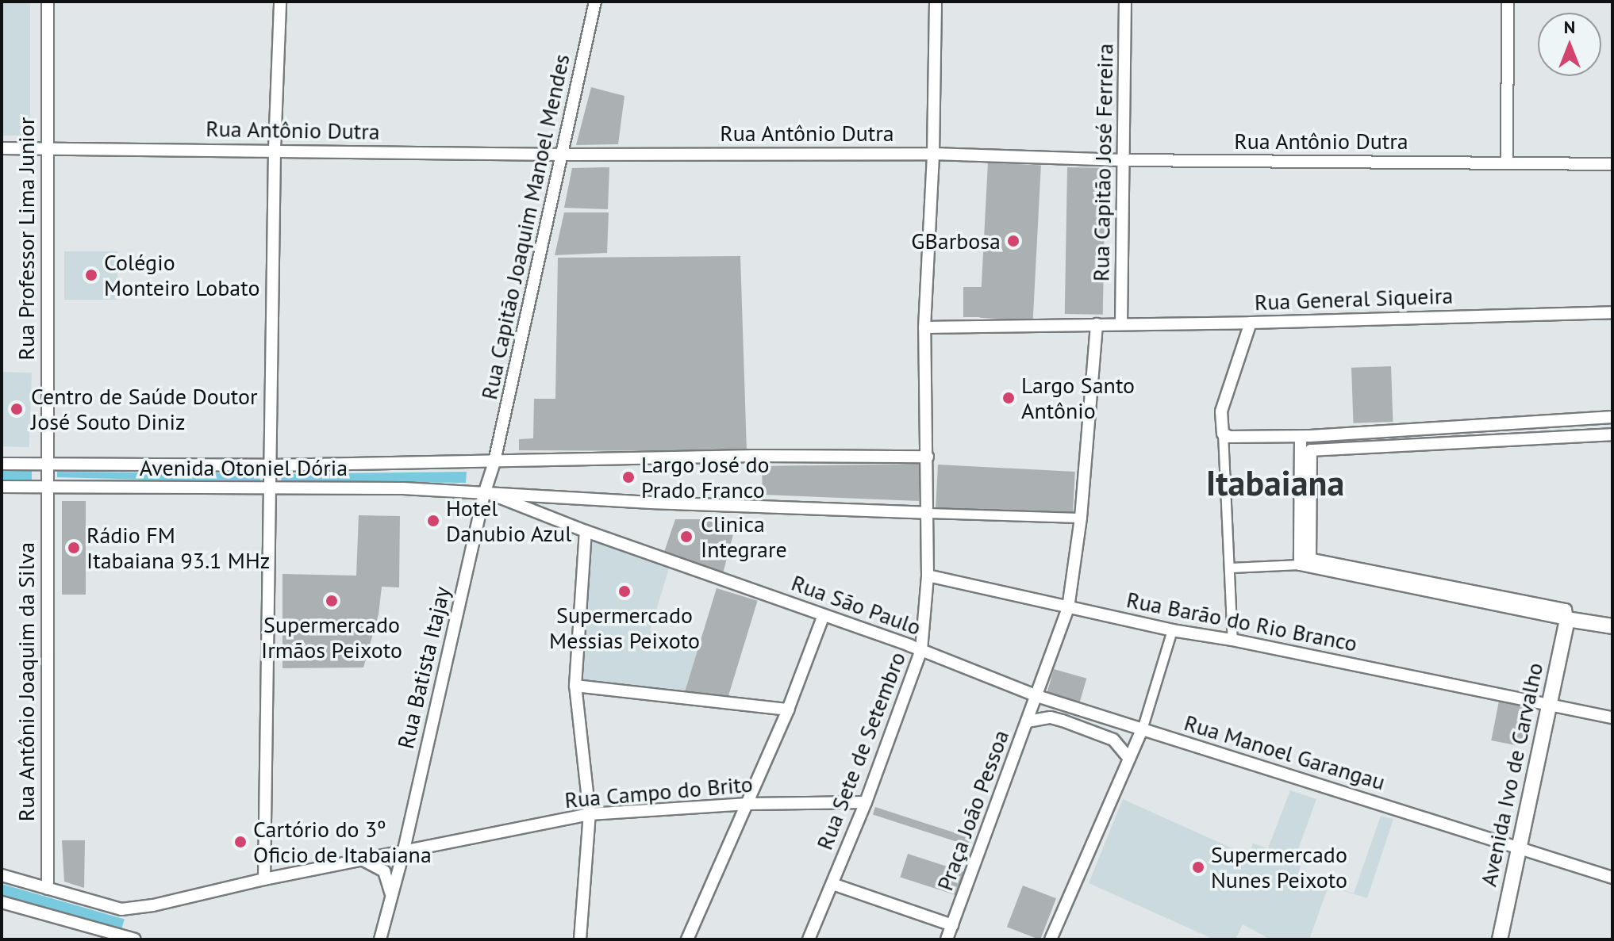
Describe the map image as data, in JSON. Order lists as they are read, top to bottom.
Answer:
{
  "streets": {
    "street": [
      "Rua Antônio Dutra",
      "Rua Capitão José Ferreira",
      "Rua Capitão Joaquim Manoel Mendes",
      "Rua Professor Lima Junior",
      "Rua General Siqueira",
      "Avenida Otoniel Dória",
      "Rua São Paulo",
      "Rua Barão do Rio Branco",
      "Rua Batista Itajay",
      "Rua Antônio Joaquim da Silva",
      "Rua Sete de Setembro",
      "Rua Manoel Garangau",
      "Avenida Ivo de Carvalho",
      "Rua Campo do Brito",
      "Praça João Pessoa"
    ]
  },
  "crossings": [
    ["Rua Antônio Dutra", "Rua Capitão José Ferreira"],
    ["Rua Antônio Dutra", "Rua Capitão Joaquim Manoel Mendes"],
    ["Rua Antônio Dutra", "Rua Professor Lima Junior"],
    ["Rua Capitão José Ferreira", "Rua General Siqueira"],
    ["Rua Capitão Joaquim Manoel Mendes", "Avenida Otoniel Dória"],
    ["Rua Capitão Joaquim Manoel Mendes", "Rua São Paulo"],
    ["Rua Capitão Joaquim Manoel Mendes", "Rua Batista Itajay"],
    ["Rua Professor Lima Junior", "Avenida Otoniel Dória"],
    ["Rua Professor Lima Junior", "Rua Antônio Joaquim da Silva"],
    ["Rua General Siqueira", "Praça João Pessoa"],
    ["Avenida Otoniel Dória", "Rua São Paulo"],
    ["Avenida Otoniel Dória", "Rua Batista Itajay"],
    ["Avenida Otoniel Dória", "Rua Antônio Joaquim da Silva"],
    ["Avenida Otoniel Dória", "Rua Sete de Setembro"],
    ["Rua São Paulo", "Rua Batista Itajay"],
    ["Rua São Paulo", "Rua Sete de Setembro"],
    ["Rua São Paulo", "Rua Manoel Garangau"],
    ["Rua São Paulo", "Praça João Pessoa"],
    ["Rua Barão do Rio Branco", "Rua Sete de Setembro"],
    ["Rua Barão do Rio Branco", "Avenida Ivo de Carvalho"],
    ["Rua Barão do Rio Branco", "Praça João Pessoa"],
    ["Rua Batista Itajay", "Rua Campo do Brito"],
    ["Rua Antônio Joaquim da Silva", "Rua Campo do Brito"],
    ["Rua Sete de Setembro", "Rua Campo do Brito"],
    ["Rua Manoel Garangau", "Avenida Ivo de Carvalho"],
    ["Rua Manoel Garangau", "Praça João Pessoa"]
  ],
  "districts": ["Itabaiana"],
  "places": [
    "GBarbosa",
    "Colégio Monteiro Lobato",
    "Largo Santo Antônio",
    "Centro de Saúde Doutor José Souto Diniz",
    "Largo José do Prado Franco",
    "Hotel Danubio Azul",
    "Clinica Integrare",
    "Rádio FM Itabaiana 93.1 MHz",
    "Supermercado Messias Peixoto",
    "Supermercado Irmãos Peixoto",
    "Cartório do 3º Oficio de Itabaiana",
    "Supermercado Nunes Peixoto"
  ],
  "north": "top"
}
